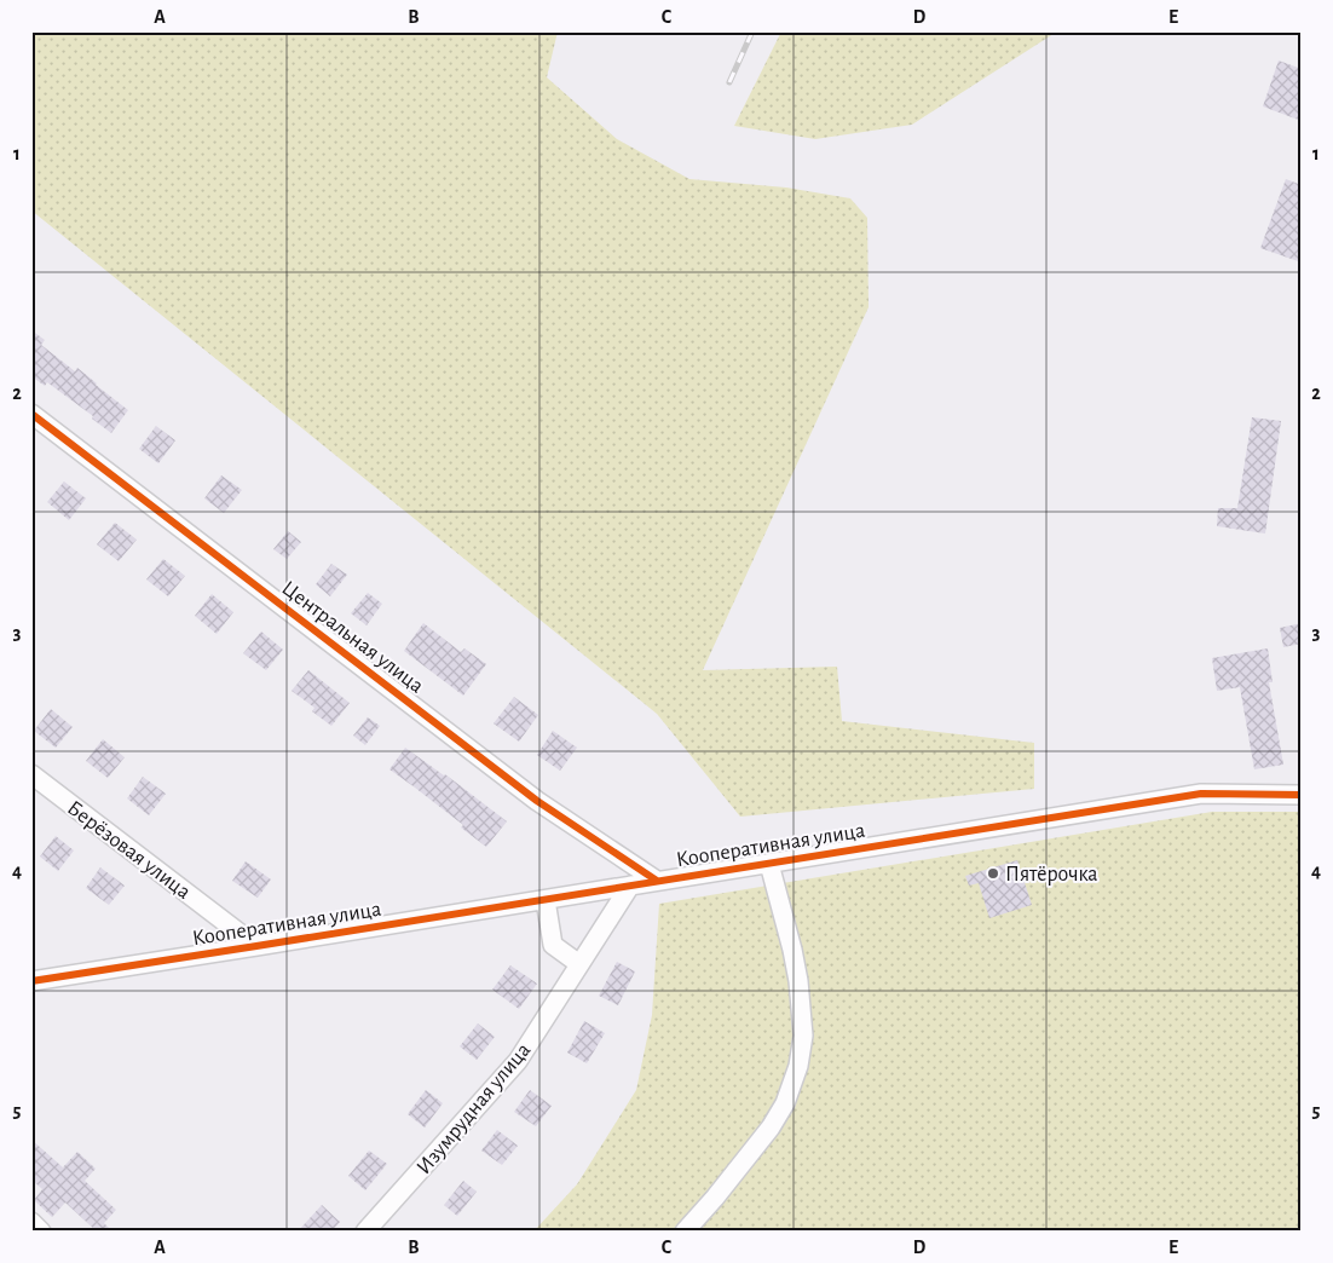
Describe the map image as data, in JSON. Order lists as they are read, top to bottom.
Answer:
{
  "streets": {
    "street": [
      "Центральная улица",
      "Кооперативная улица",
      "Берёзовая улица",
      "Изумрудная улица"
    ]
  },
  "crossings": [
    ["Центральная улица", "Кооперативная улица"],
    ["Кооперативная улица", "Берёзовая улица"],
    ["Кооперативная улица", "Изумрудная улица"]
  ],
  "places": ["Пятёрочка"],
  "grid": {
    "columns": [
      "A",
      "B",
      "C",
      "D",
      "E"
    ],
    "rows": [
      "1",
      "2",
      "3",
      "4",
      "5"
    ]
  }
}
